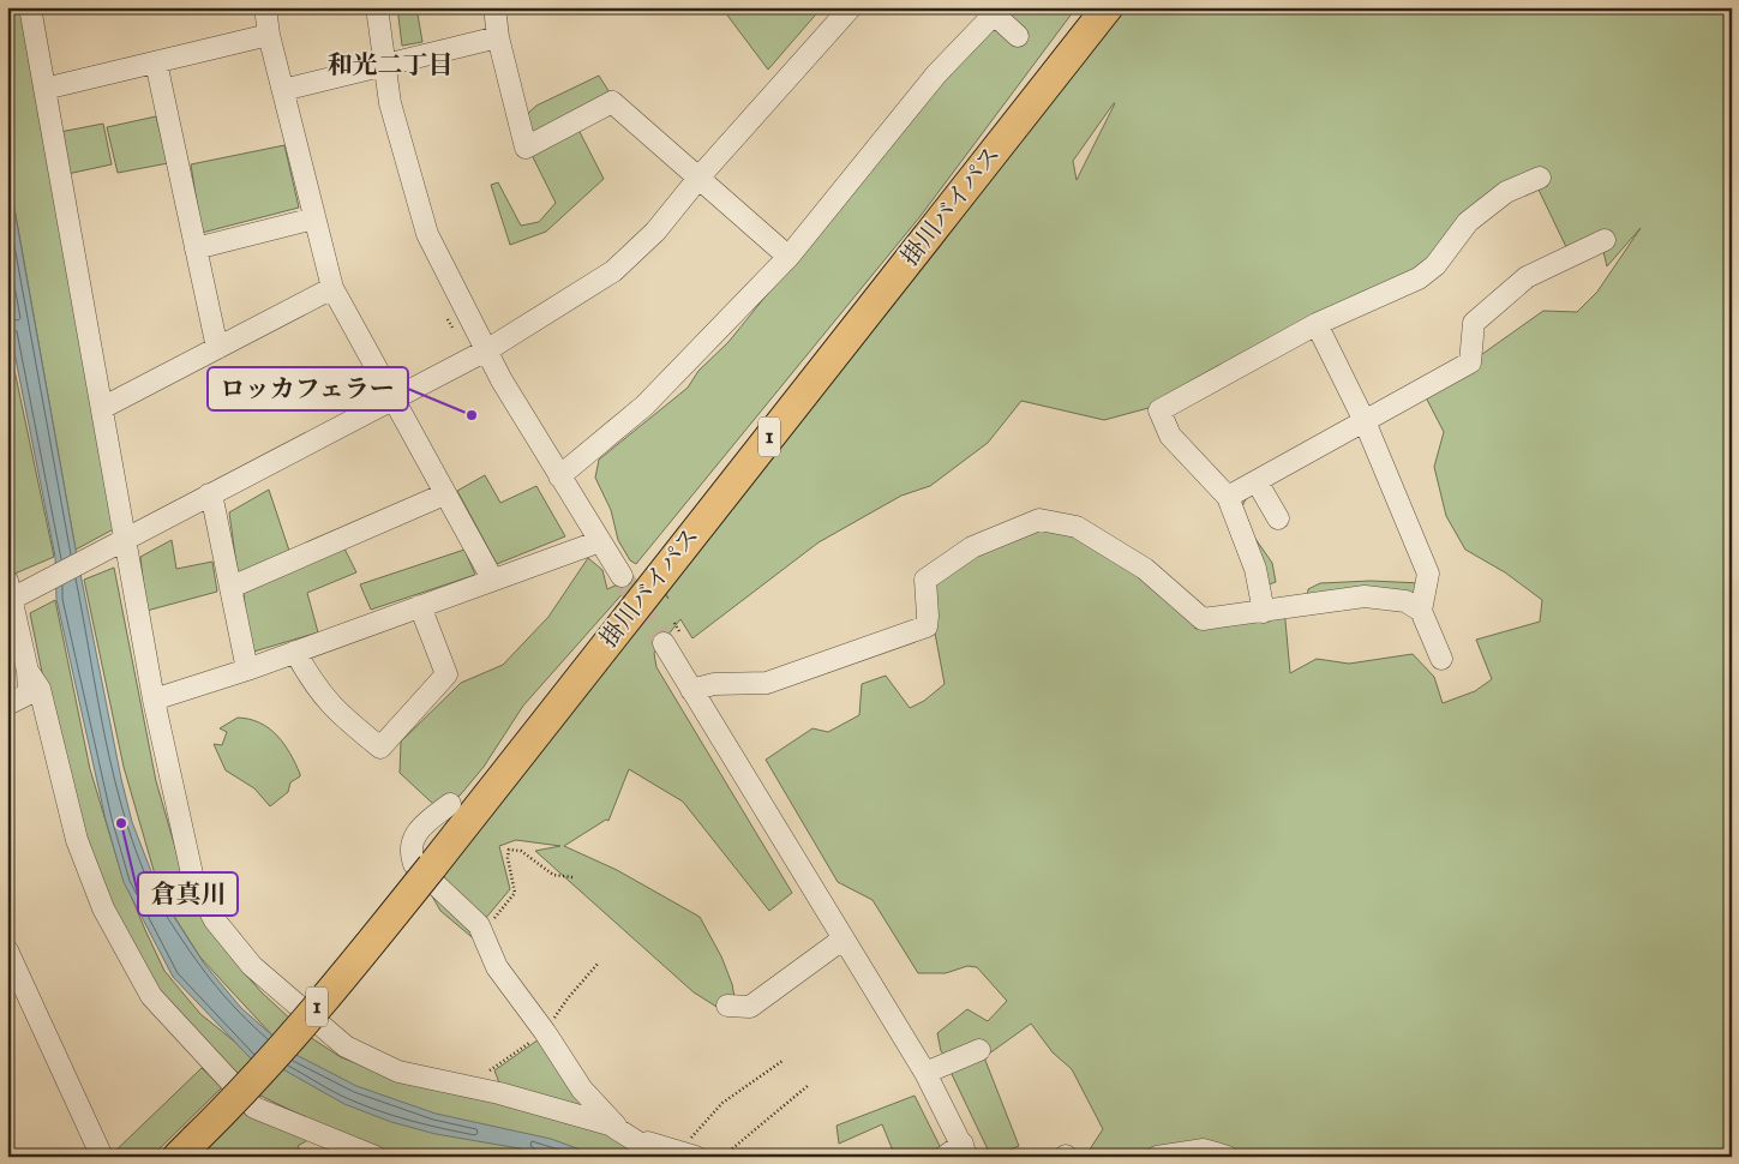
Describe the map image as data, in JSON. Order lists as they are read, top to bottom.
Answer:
{
  "streets": {
    "highway": ["掛川バイパス", "1"]
  },
  "districts": ["和光二丁目"],
  "places": ["ロッカフェラー", "倉真川"]
}
